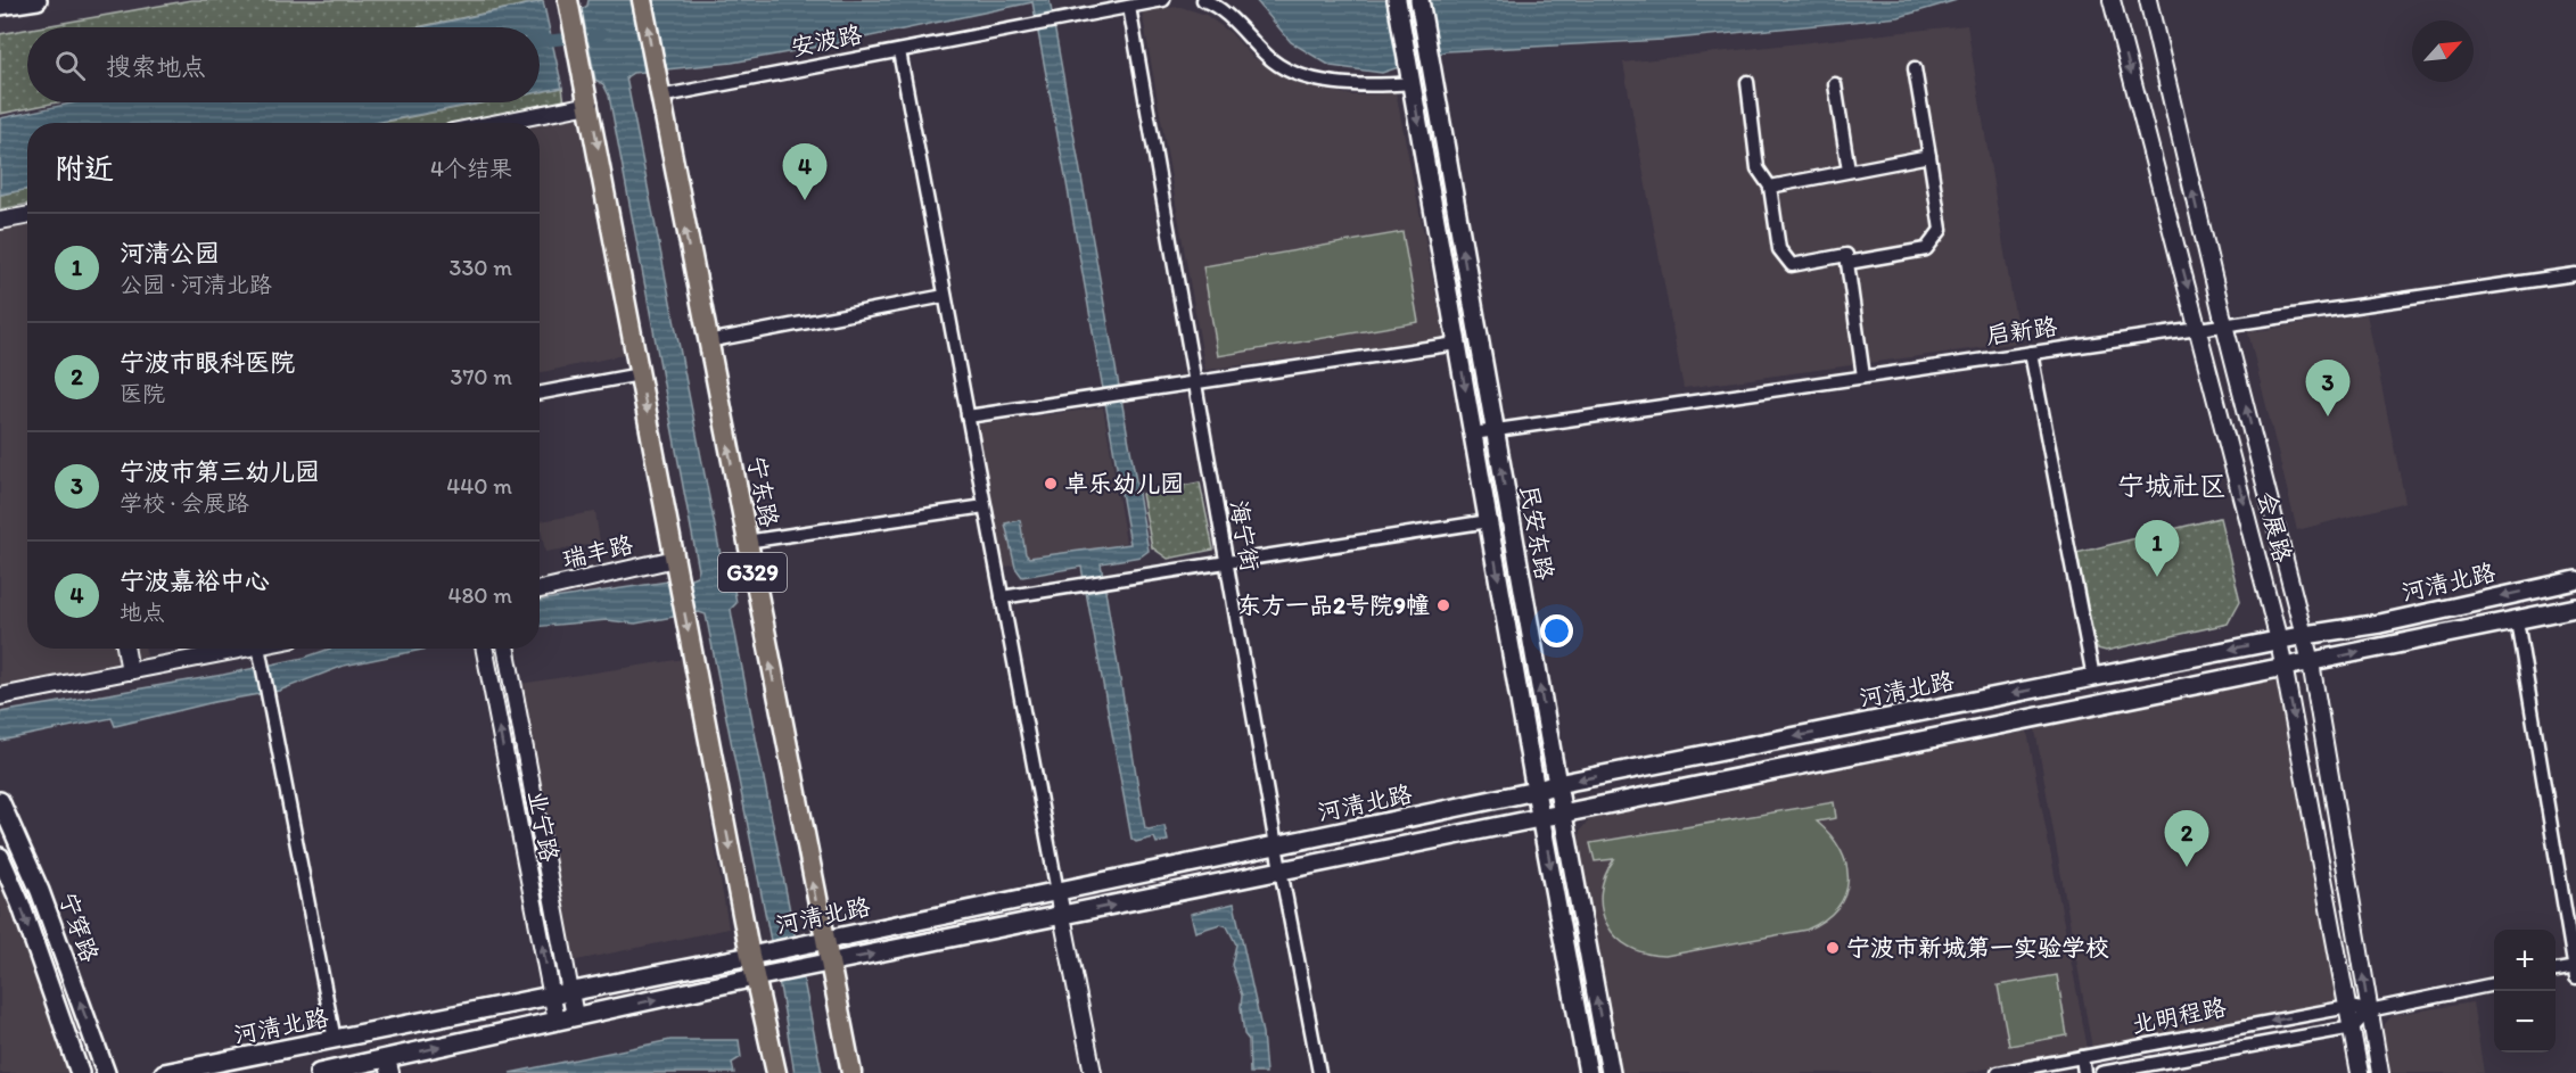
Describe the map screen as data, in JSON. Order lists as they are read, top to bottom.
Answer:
{
  "streets": {
    "main road": [
      "宁东路",
      "民安东路",
      "G329",
      "河清北路",
      "宁穿路"
    ],
    "street": [
      "安波路",
      "启新路",
      "会展路",
      "海宁街",
      "瑞丰路",
      "业宁路",
      "北明程路"
    ]
  },
  "crossings": [
    ["安波路", "宁东路"],
    ["安波路", "海宁街"],
    ["启新路", "会展路"],
    ["启新路", "民安东路"],
    ["宁东路", "河清北路"],
    ["会展路", "河清北路"],
    ["会展路", "北明程路"],
    ["民安东路", "河清北路"],
    ["海宁街", "河清北路"],
    ["河清北路", "业宁路"]
  ],
  "districts": ["宁城社区"],
  "places": ["卓乐幼儿园", "东方一品2号院9幢", "宁波市新城第一实验学校"],
  "north": "top right",
  "page": {
    "search": "搜索地点",
    "heading": ["附近", "4个结果"],
    "pins": [
      "4",
      "3",
      "1",
      "2"
    ],
    "list": [
      {
        "mark": "1",
        "name": "河清公园",
        "note": "公园 · 河清北路",
        "value": "330 m"
      },
      {
        "mark": "2",
        "name": "宁波市眼科医院",
        "note": "医院",
        "value": "370 m"
      },
      {
        "mark": "3",
        "name": "宁波市第三幼儿园",
        "note": "学校 · 会展路",
        "value": "440 m"
      },
      {
        "mark": "4",
        "name": "宁波嘉裕中心",
        "note": "地点",
        "value": "480 m"
      }
    ],
    "map_buttons": ["+", "−"]
  }
}
